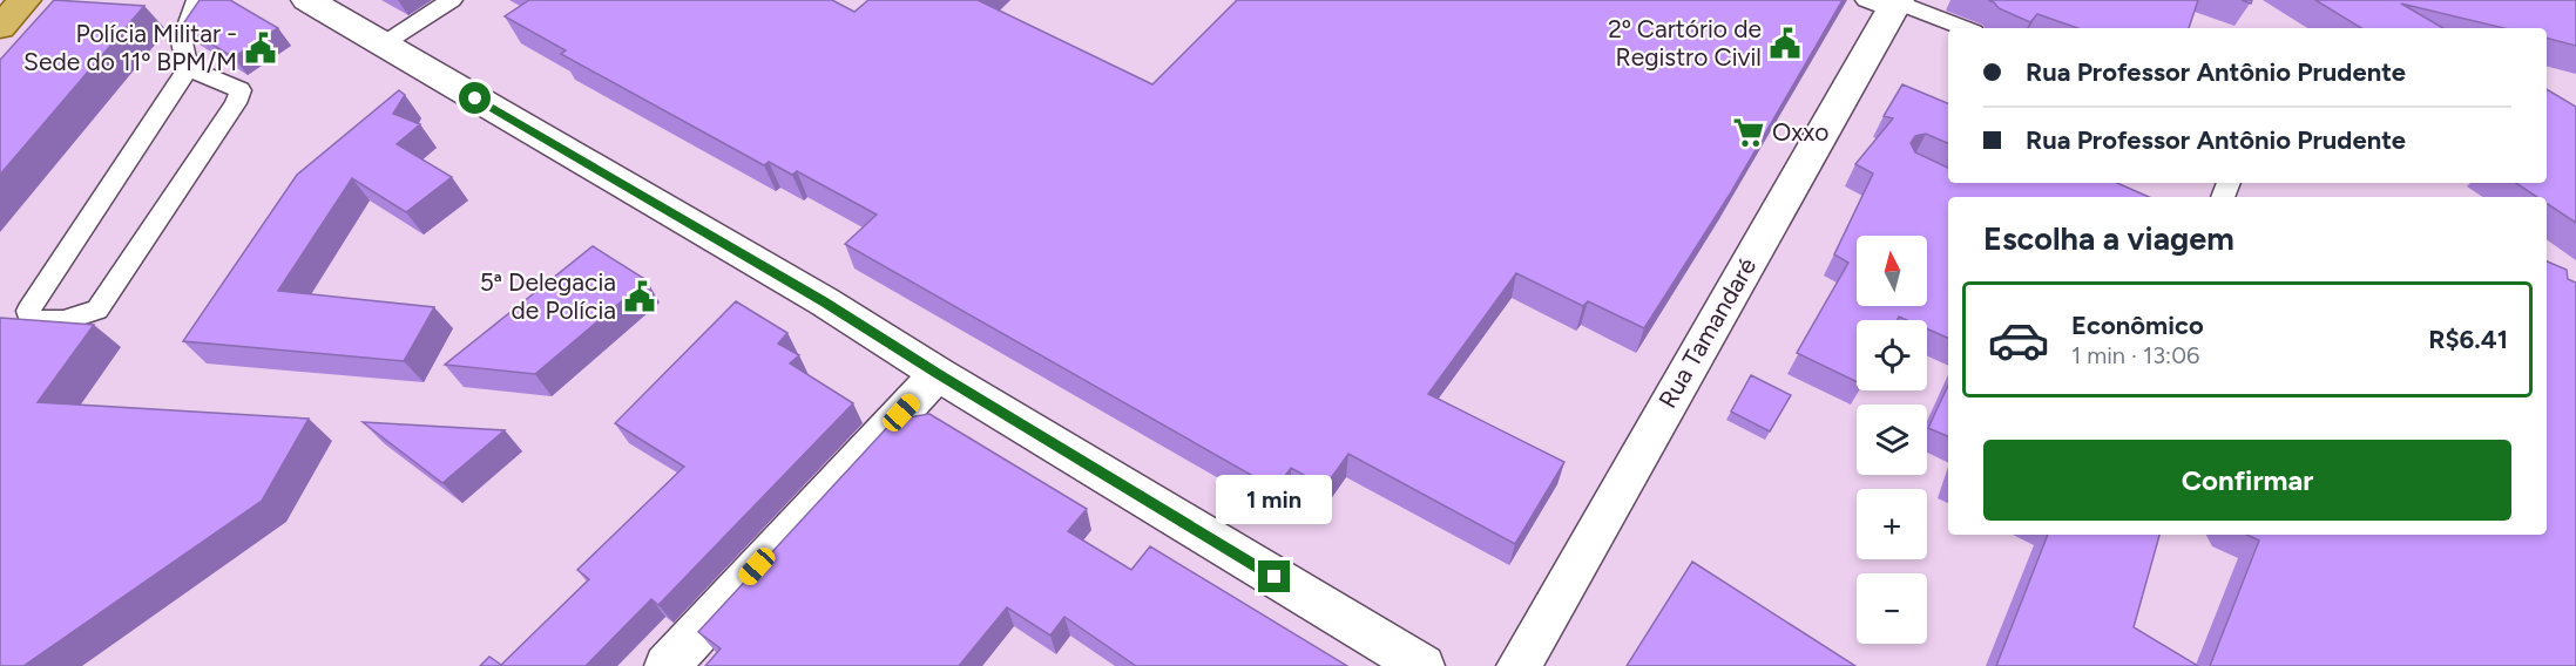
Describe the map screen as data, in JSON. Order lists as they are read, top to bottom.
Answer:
{
  "streets": {
    "street": ["Rua Tamandaré"]
  },
  "places": {
    "public building": ["2º Cartório de Registro Civil", "Polícia Militar - Sede do 11º BPM/M", "5ª Delegacia de Polícia"],
    "supermarket": ["Oxxo"]
  },
  "north": "top",
  "page": {
    "banner": ["Rua Professor Antônio Prudente", "Rua Professor Antônio Prudente"],
    "heading": "Escolha a viagem",
    "map_buttons": ["+", "−"],
    "list": [
      {
        "name": "Econômico",
        "note": "1 min · 13:06",
        "value": "R$6.41"
      }
    ],
    "buttons": "Confirmar",
    "bubble": "1 min"
  }
}
